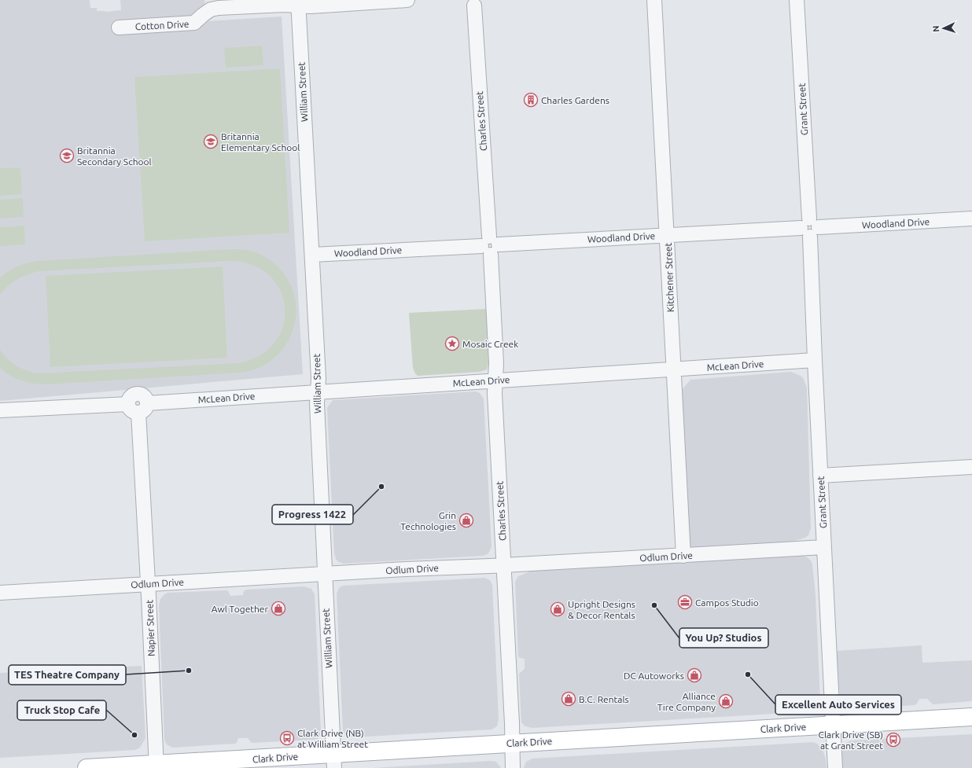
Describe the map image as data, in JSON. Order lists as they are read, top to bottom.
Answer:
{
  "streets": {
    "main road": ["Clark Drive"],
    "street": [
      "Cotton Drive",
      "William Street",
      "Grant Street",
      "Charles Street",
      "Woodland Drive",
      "Kitchener Street",
      "McLean Drive",
      "Odlum Drive",
      "Napier Street"
    ]
  },
  "crossings": [
    ["Cotton Drive", "William Street"],
    ["William Street", "Woodland Drive"],
    ["William Street", "McLean Drive"],
    ["William Street", "Odlum Drive"],
    ["William Street", "Clark Drive"],
    ["Grant Street", "Woodland Drive"],
    ["Grant Street", "McLean Drive"],
    ["Grant Street", "Odlum Drive"],
    ["Grant Street", "Clark Drive"],
    ["Charles Street", "Woodland Drive"],
    ["Charles Street", "McLean Drive"],
    ["Charles Street", "Odlum Drive"],
    ["Charles Street", "Clark Drive"],
    ["Woodland Drive", "Kitchener Street"],
    ["Kitchener Street", "McLean Drive"],
    ["Kitchener Street", "Odlum Drive"],
    ["McLean Drive", "Napier Street"],
    ["Odlum Drive", "Napier Street"],
    ["Napier Street", "Clark Drive"]
  ],
  "places": {
    "building": ["Charles Gardens"],
    "school or university": ["Britannia Elementary School", "Britannia Secondary School"],
    "place": ["Mosaic Creek"],
    "other": [
      "Progress 1422",
      "You Up? Studios",
      "TES Theatre Company",
      "Excellent Auto Services",
      "Truck Stop Cafe"
    ],
    "shop": [
      "Grin Technologies",
      "Awl Together",
      "Upright Designs & Decor Rentals",
      "DC Autoworks",
      "B.C. Rentals",
      "Alliance Tire Company"
    ],
    "office": ["Campos Studio"],
    "bus stop": ["Clark Drive (NB) at William Street", "Clark Drive (SB) at Grant Street"]
  },
  "north": "left"
}
